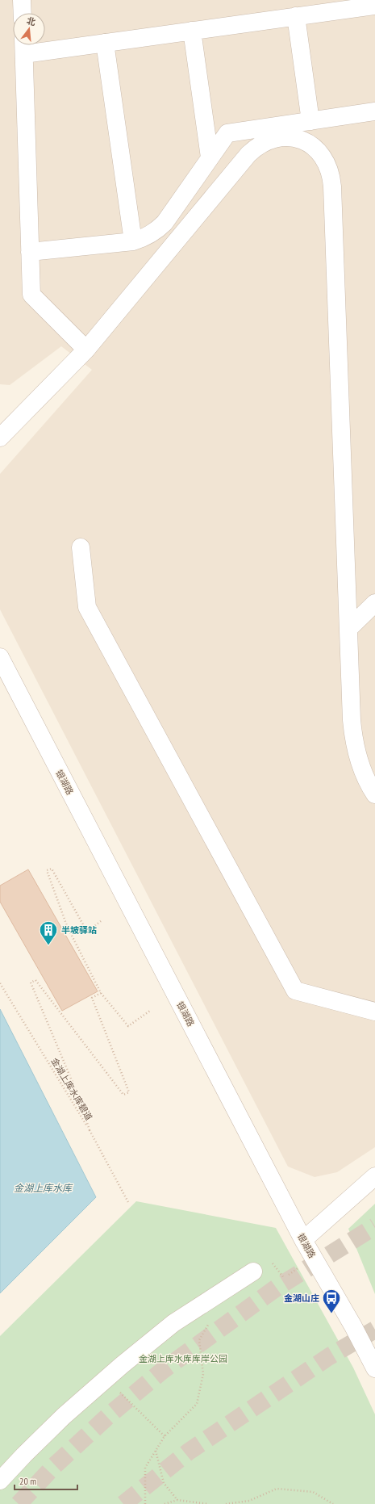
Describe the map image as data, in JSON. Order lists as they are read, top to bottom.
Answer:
{
  "streets": {
    "street": ["银湖路"],
    "path": ["金湖上库水库碧道"]
  },
  "water": ["金湖上库水库"],
  "parks": ["金湖上库水库库岸公园"],
  "places": {
    "building": ["半坡驿站"],
    "bus stop": ["金湖山庄"]
  },
  "scale_bar": "20 m",
  "north": "top"
}
